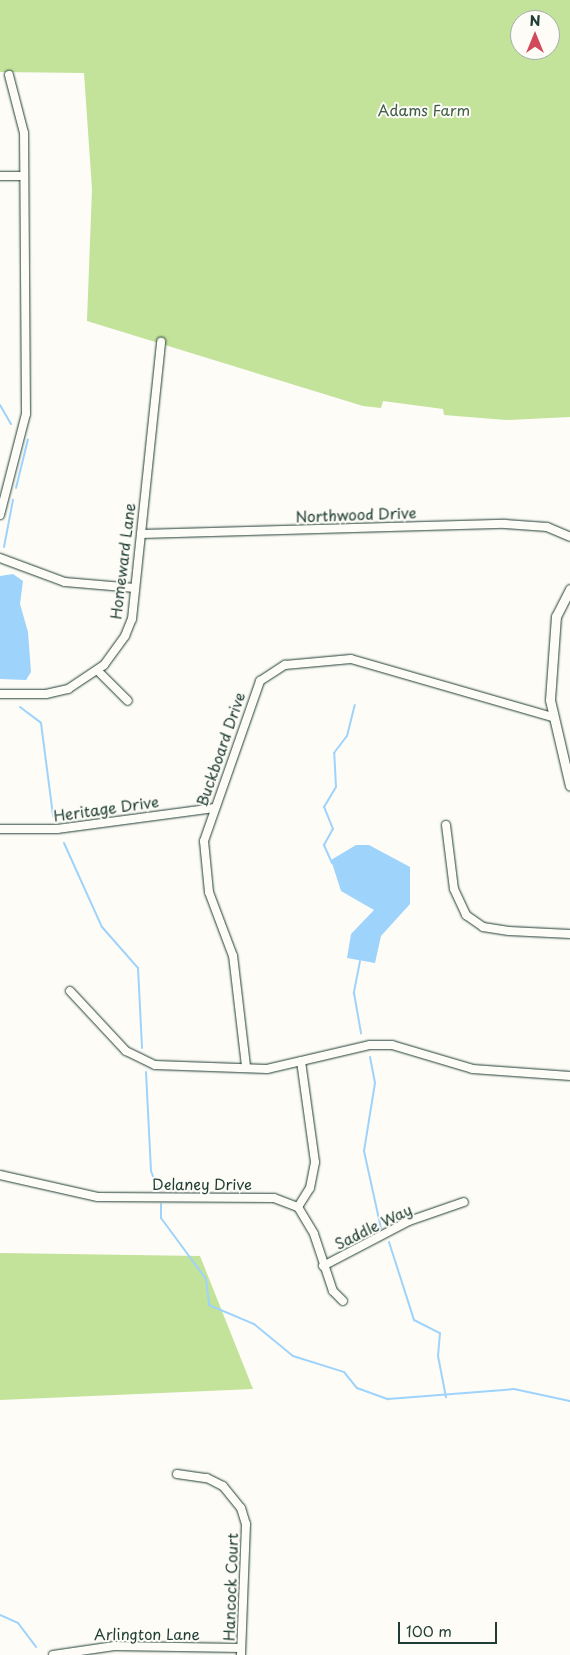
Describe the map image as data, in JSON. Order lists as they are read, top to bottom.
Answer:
{
  "streets": {
    "street": [
      "Northwood Drive",
      "Homeward Lane",
      "Buckboard Drive",
      "Heritage Drive",
      "Delaney Drive",
      "Saddle Way",
      "Hancock Court",
      "Arlington Lane"
    ]
  },
  "crossings": [
    ["Northwood Drive", "Homeward Lane"],
    ["Buckboard Drive", "Heritage Drive"],
    ["Hancock Court", "Arlington Lane"]
  ],
  "parks": ["Adams Farm"],
  "scale_bar": "100 m",
  "north": "top"
}
